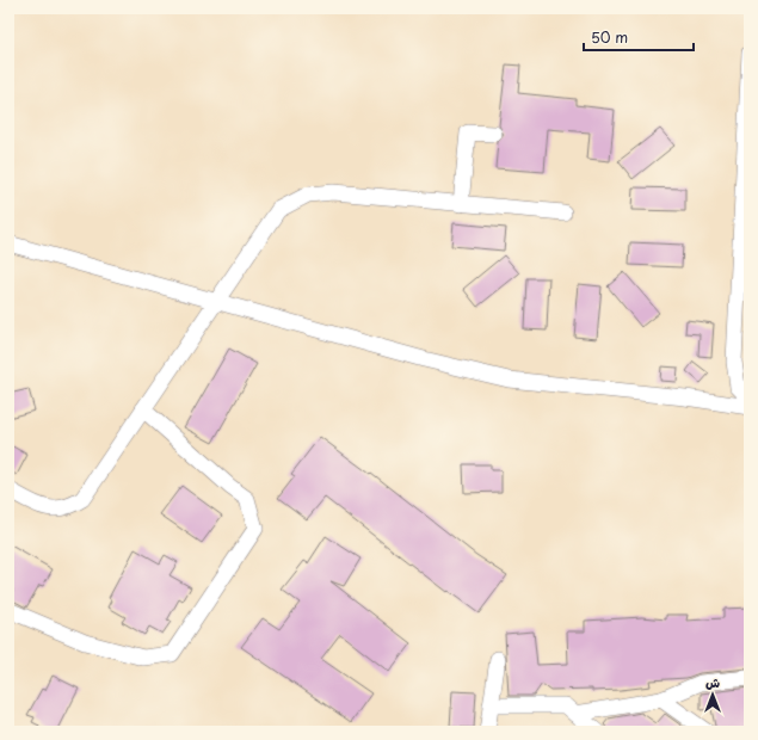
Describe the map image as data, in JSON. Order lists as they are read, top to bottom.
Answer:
{
  "scale_bar": "50 m",
  "north": "top"
}
